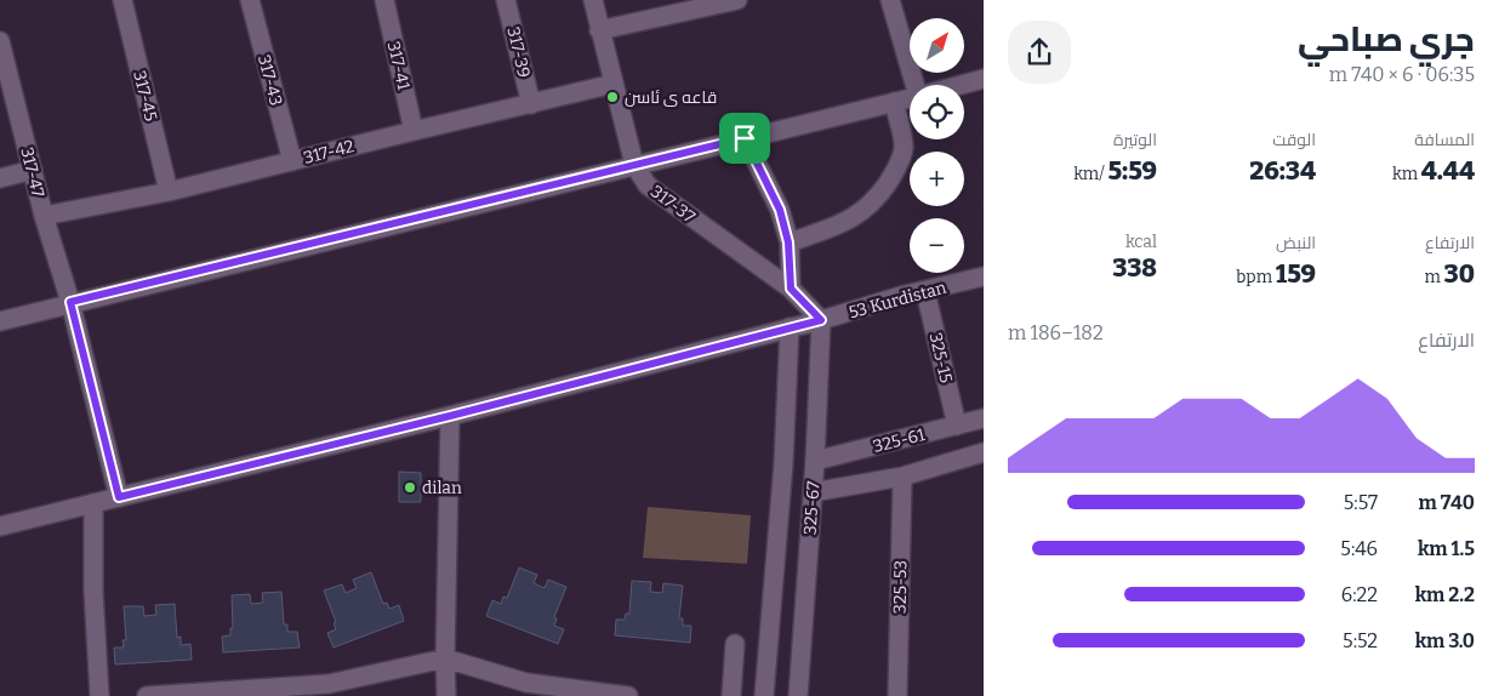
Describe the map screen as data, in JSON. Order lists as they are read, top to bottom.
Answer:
{
  "streets": {
    "street": [
      "317-39",
      "317-41",
      "317-43",
      "317-45",
      "317-42",
      "317-47",
      "317-37",
      "53 Kurdistan",
      "325-15",
      "325-61",
      "325-67",
      "325-53"
    ]
  },
  "crossings": [
    ["317-39", "317-42"],
    ["317-41", "317-42"],
    ["317-43", "317-42"],
    ["317-45", "317-42"],
    ["317-42", "317-47"],
    ["317-42", "317-37"],
    ["317-47", "53 Kurdistan"],
    ["317-37", "53 Kurdistan"],
    ["317-37", "325-67"],
    ["53 Kurdistan", "325-15"],
    ["53 Kurdistan", "325-67"],
    ["325-15", "325-61"],
    ["325-61", "325-67"]
  ],
  "places": ["قاعه ى ئاسن", "dilan"],
  "north": "top right",
  "page": {
    "heading": ["جري صباحي", "06:35 · 6 × 740 m"],
    "map_buttons": ["+", "−"],
    "stats": [
      ["المسافة", "4.44 km"],
      ["الوقت", "26:34"],
      ["الوتيرة", "5:59 /km"],
      ["الارتفاع", "30 m"],
      ["النبض", "159 bpm"],
      ["kcal", "338"]
    ],
    "chart": ["الارتفاع", "182–186 m"],
    "list": [
      {
        "name": "740 m",
        "note": "5:57"
      },
      {
        "name": "1.5 km",
        "note": "5:46"
      },
      {
        "name": "2.2 km",
        "note": "6:22"
      },
      {
        "name": "3.0 km",
        "note": "5:52"
      }
    ]
  }
}
